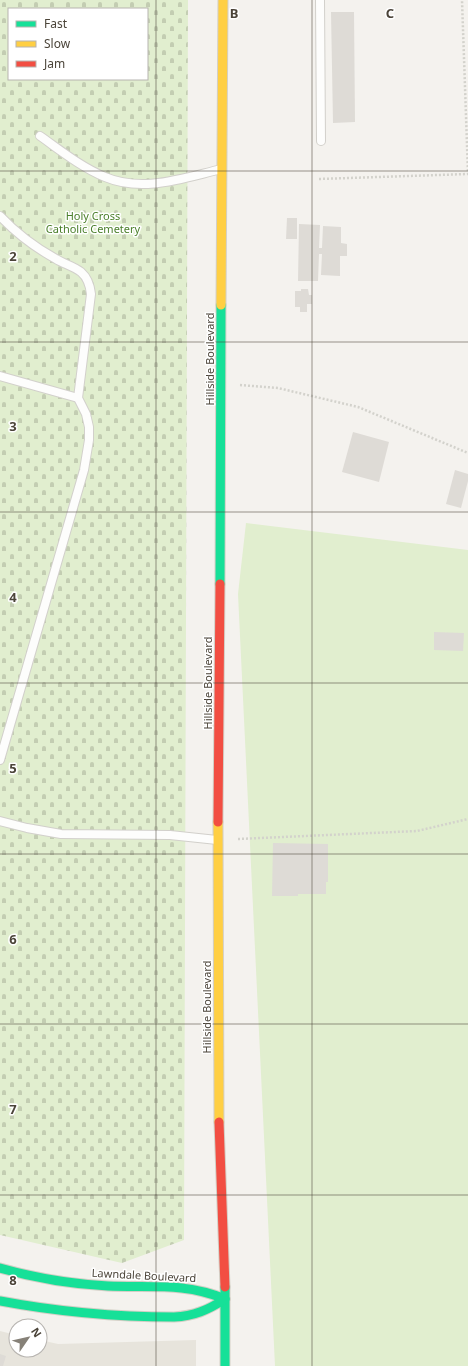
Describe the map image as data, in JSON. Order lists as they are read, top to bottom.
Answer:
{
  "streets": {
    "main road": ["Hillside Boulevard", "Lawndale Boulevard"]
  },
  "crossings": [
    ["Hillside Boulevard", "Lawndale Boulevard"]
  ],
  "parks": ["Holy Cross Catholic Cemetery"],
  "legend": ["Fast", "Slow", "Jam"],
  "north": "top right",
  "grid": {
    "columns": ["B", "C"],
    "rows": [
      "2",
      "3",
      "4",
      "5",
      "6",
      "7",
      "8"
    ]
  }
}
